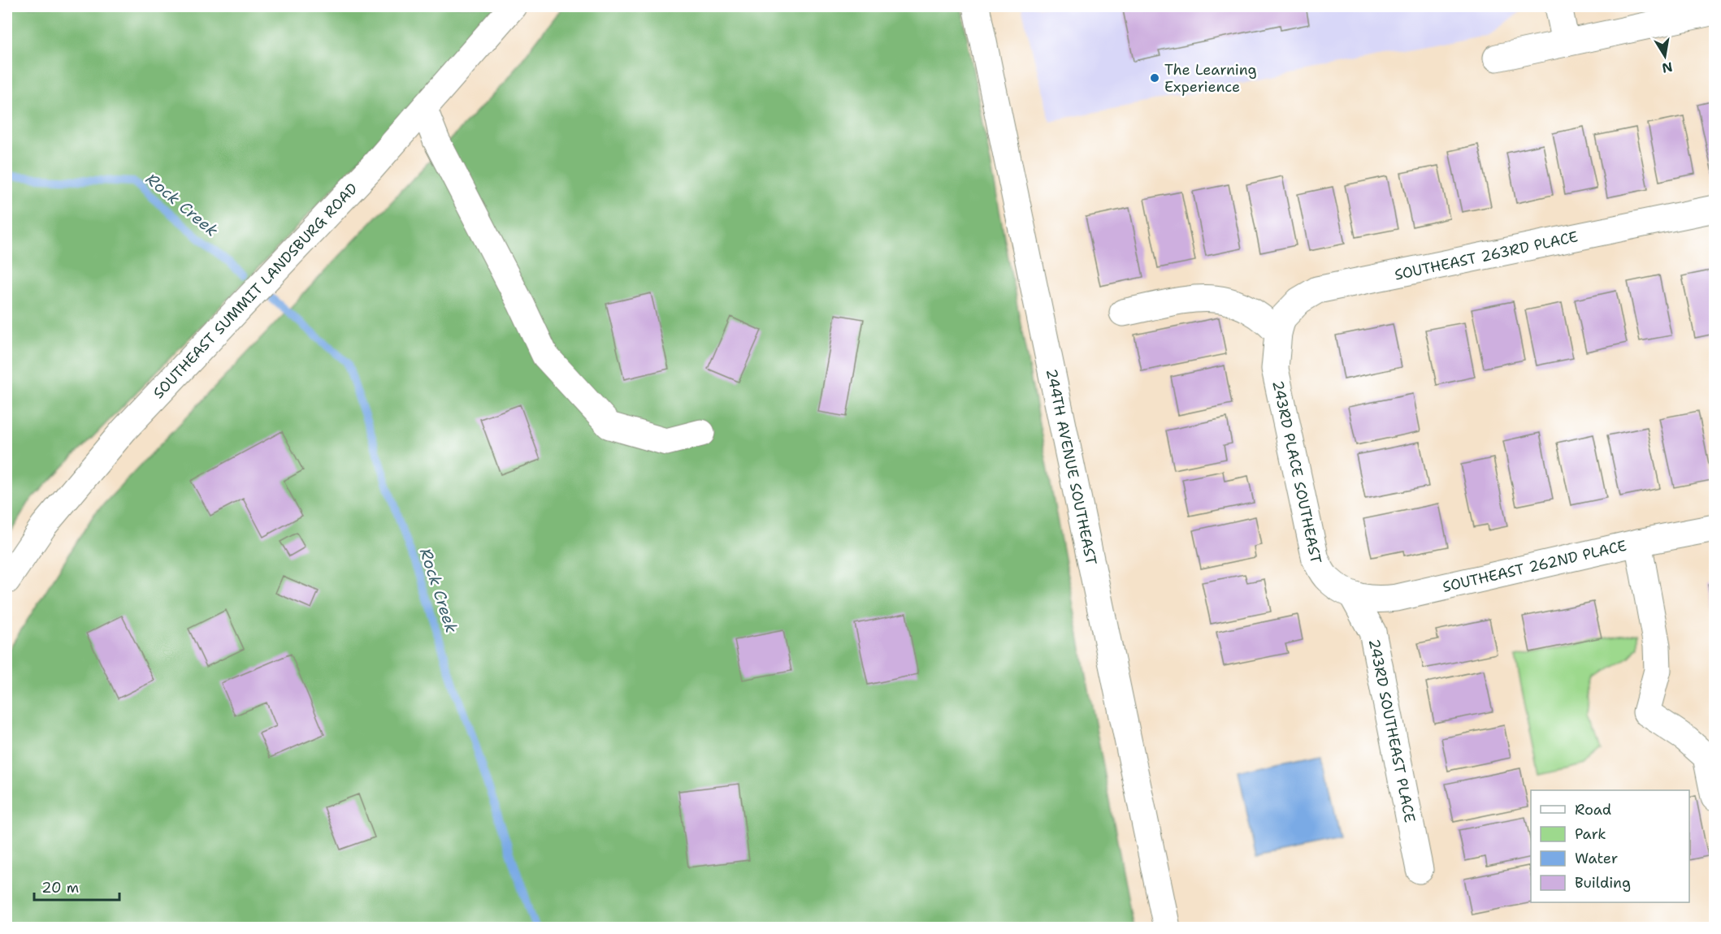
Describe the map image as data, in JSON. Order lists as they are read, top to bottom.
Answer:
{
  "streets": {
    "street": [
      "SOUTHEAST 263RD PLACE",
      "SOUTHEAST SUMMIT LANDSBURG ROAD",
      "244TH AVENUE SOUTHEAST",
      "243RD PLACE SOUTHEAST",
      "SOUTHEAST 262ND PLACE",
      "243RD SOUTHEAST PLACE"
    ]
  },
  "crossings": [
    ["SOUTHEAST 263RD PLACE", "243RD PLACE SOUTHEAST"],
    ["243RD PLACE SOUTHEAST", "SOUTHEAST 262ND PLACE"],
    ["243RD PLACE SOUTHEAST", "243RD SOUTHEAST PLACE"],
    ["SOUTHEAST 262ND PLACE", "243RD SOUTHEAST PLACE"]
  ],
  "water": ["Rock Creek"],
  "places": ["The Learning Experience"],
  "legend": [
    "Road",
    "Park",
    "Water",
    "Building"
  ],
  "scale_bar": "20 m",
  "north": "bottom"
}
